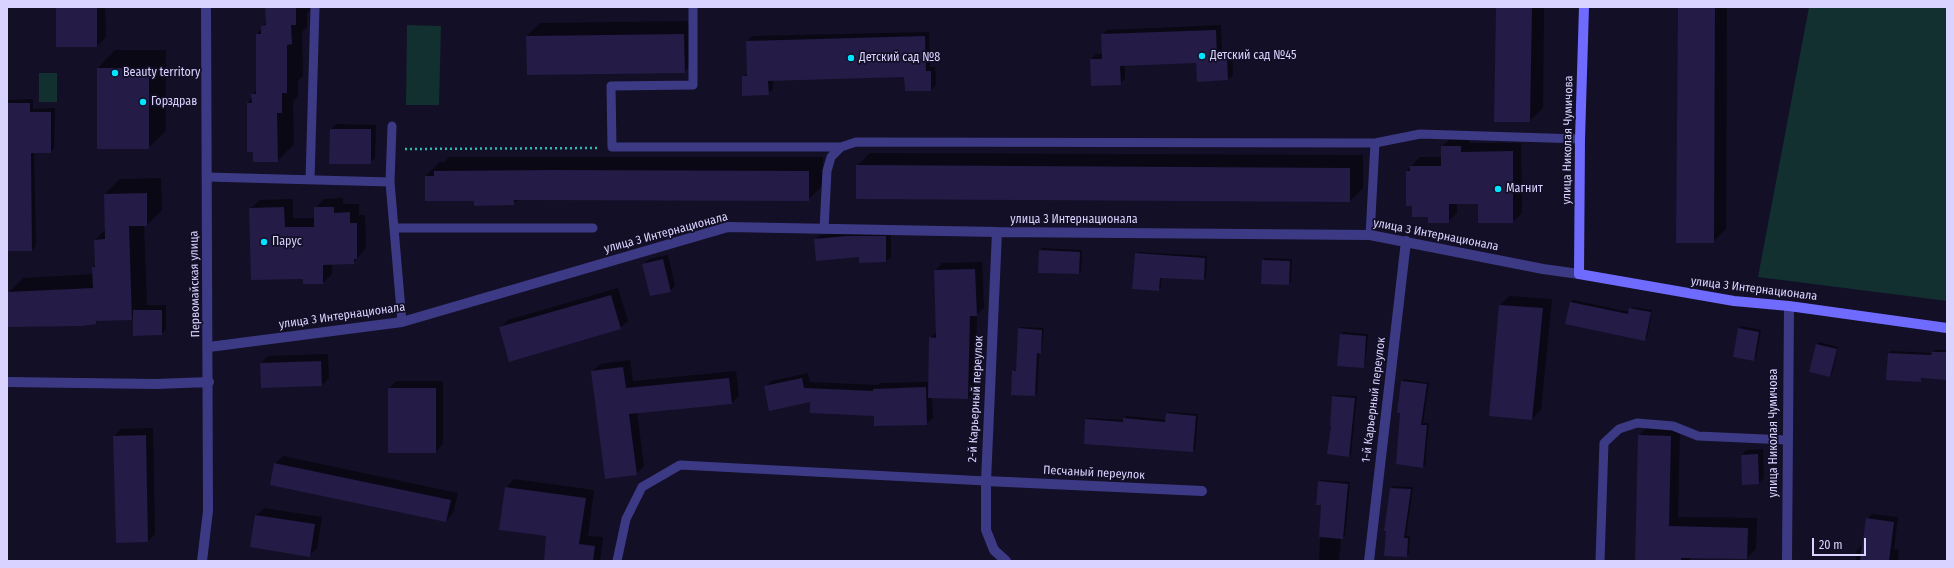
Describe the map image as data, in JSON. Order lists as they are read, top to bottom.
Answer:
{
  "streets": {
    "street": [
      "улица Николая Чумичова",
      "улица 3 Интернационала",
      "Первомайская улица",
      "2-й Карьерный переулок",
      "1-й Карьерный переулок",
      "Песчаный переулок"
    ]
  },
  "crossings": [
    ["улица Николая Чумичова", "улица 3 Интернационала"],
    ["улица 3 Интернационала", "Первомайская улица"],
    ["улица 3 Интернационала", "2-й Карьерный переулок"],
    ["улица 3 Интернационала", "1-й Карьерный переулок"],
    ["2-й Карьерный переулок", "Песчаный переулок"]
  ],
  "places": [
    "Детский сад №45",
    "Детский сад №8",
    "Beauty territory",
    "Горздрав",
    "Магнит",
    "Парус"
  ],
  "scale_bar": "20 m"
}
